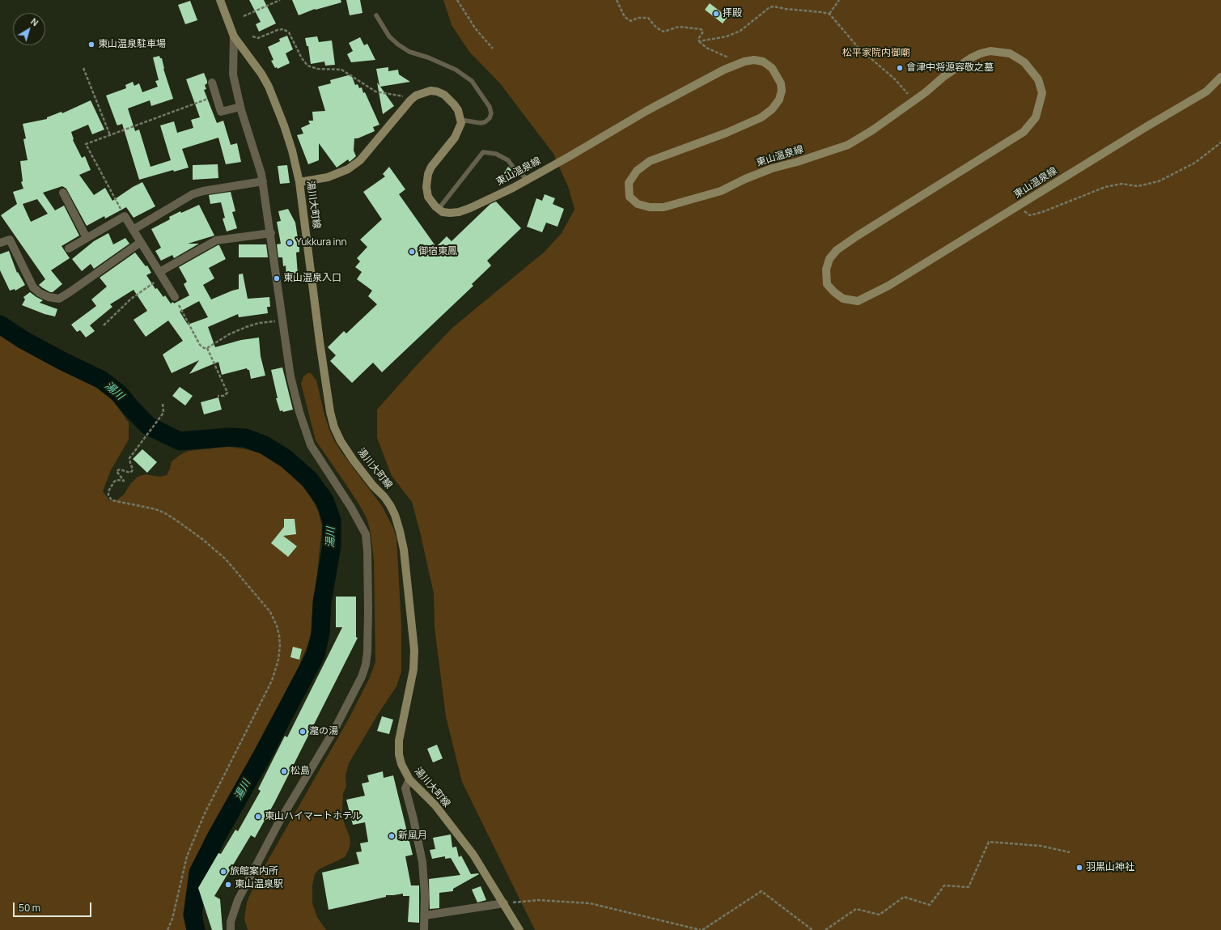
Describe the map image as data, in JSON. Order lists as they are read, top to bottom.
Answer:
{
  "streets": {
    "main road": ["東山温泉線", "湯川大町線"]
  },
  "water": ["湯川"],
  "parks": ["松平家院内御廟"],
  "places": [
    "拝殿",
    "東山温泉駐車場",
    "會津中将源容敬之墓",
    "Yukkura inn",
    "御宿東鳳",
    "東山温泉入口",
    "瀧の湯",
    "松島",
    "東山ハイマートホテル",
    "新風月",
    "羽黒山神社",
    "旅館案内所",
    "東山温泉駅"
  ],
  "scale_bar": "50 m",
  "north": "top right"
}
